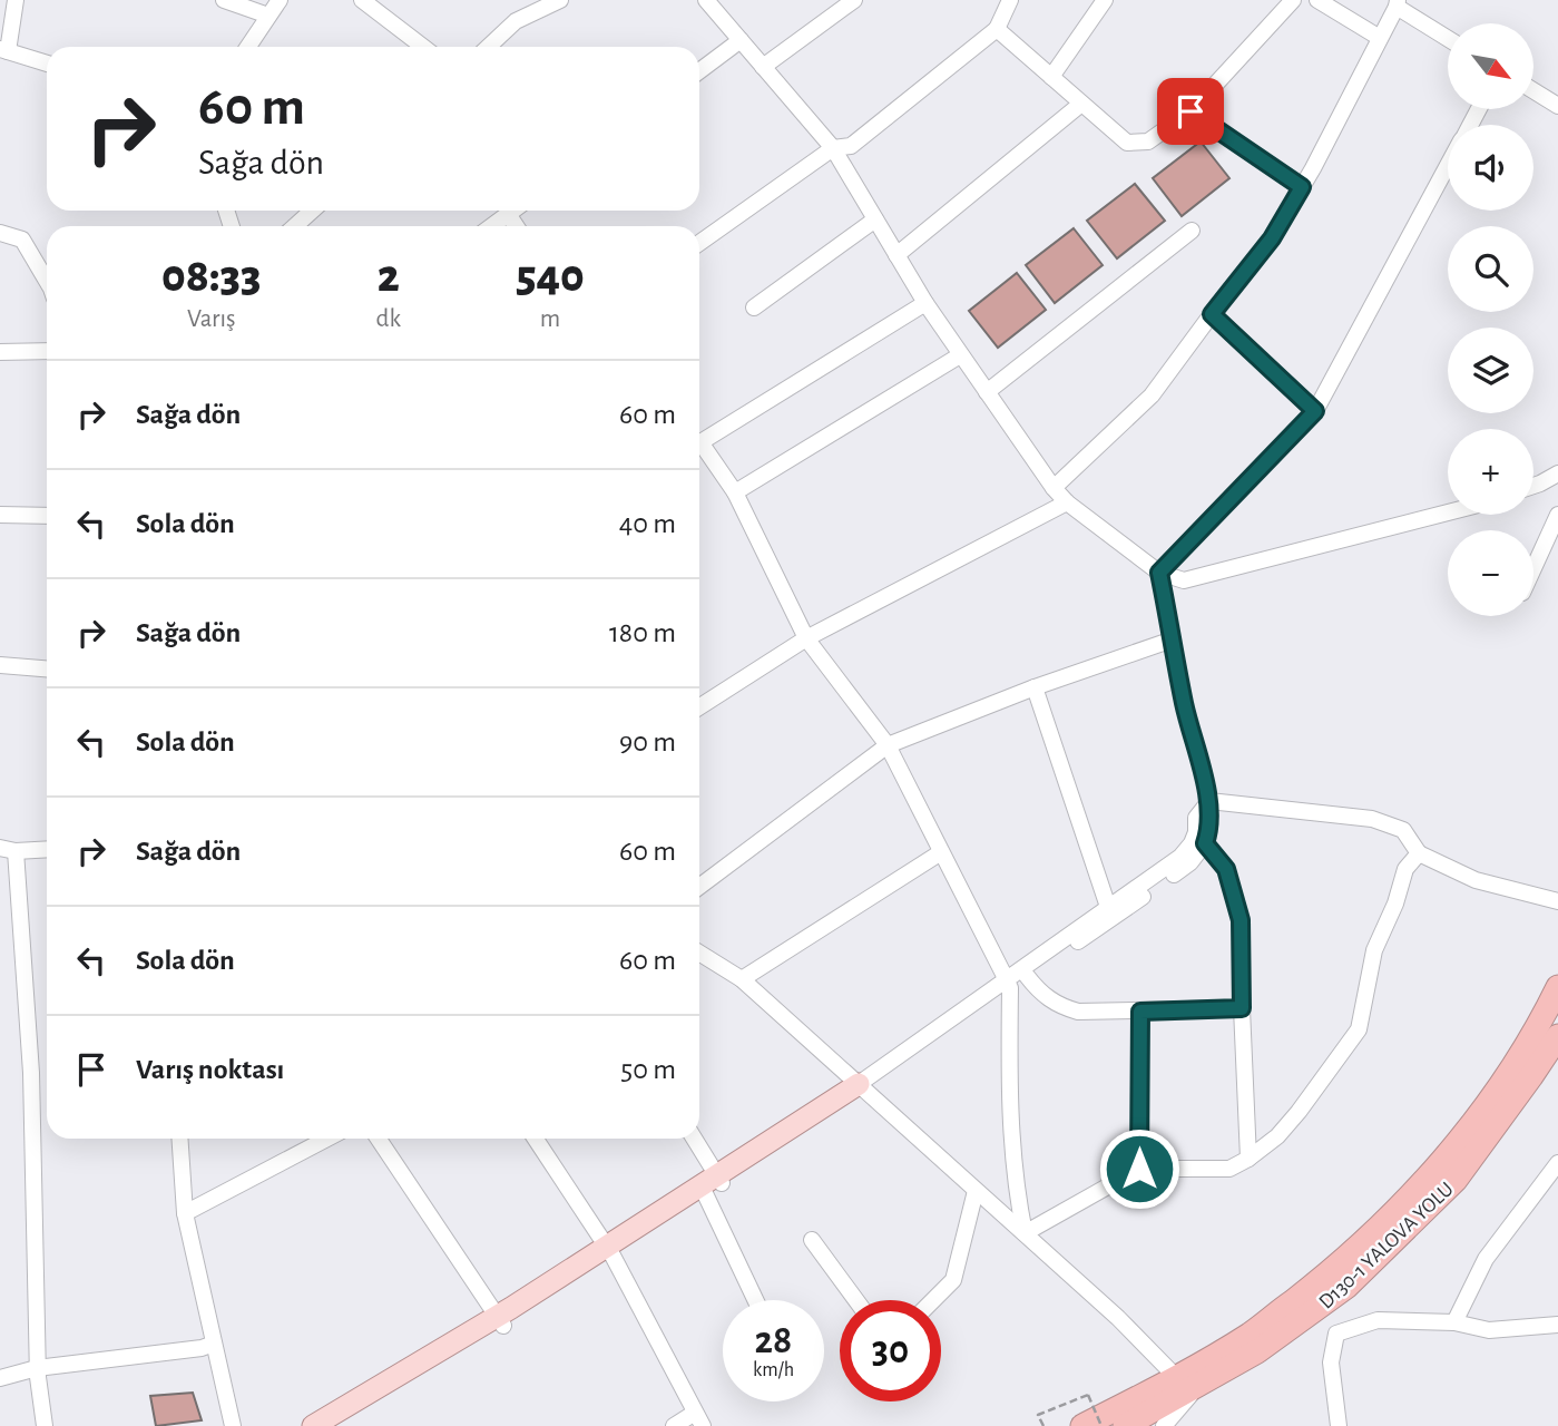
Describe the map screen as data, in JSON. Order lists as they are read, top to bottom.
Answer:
{
  "streets": {
    "highway": ["D130-1 YALOVA YOLU"]
  },
  "north": "bottom right",
  "page": {
    "map_buttons": ["+", "−"],
    "turn": ["60 m", "Sağa dön"],
    "eta": [
      "08:33",
      "Varış",
      "2",
      "dk",
      "540",
      "m"
    ],
    "list": [
      {
        "name": "Sağa dön",
        "value": "60 m"
      },
      {
        "name": "Sola dön",
        "value": "40 m"
      },
      {
        "name": "Sağa dön",
        "value": "180 m"
      },
      {
        "name": "Sola dön",
        "value": "90 m"
      },
      {
        "name": "Sağa dön",
        "value": "60 m"
      },
      {
        "name": "Sola dön",
        "value": "60 m"
      },
      {
        "name": "Varış noktası",
        "value": "50 m"
      }
    ],
    "speed": "28 km/h",
    "limit": "30"
  }
}
